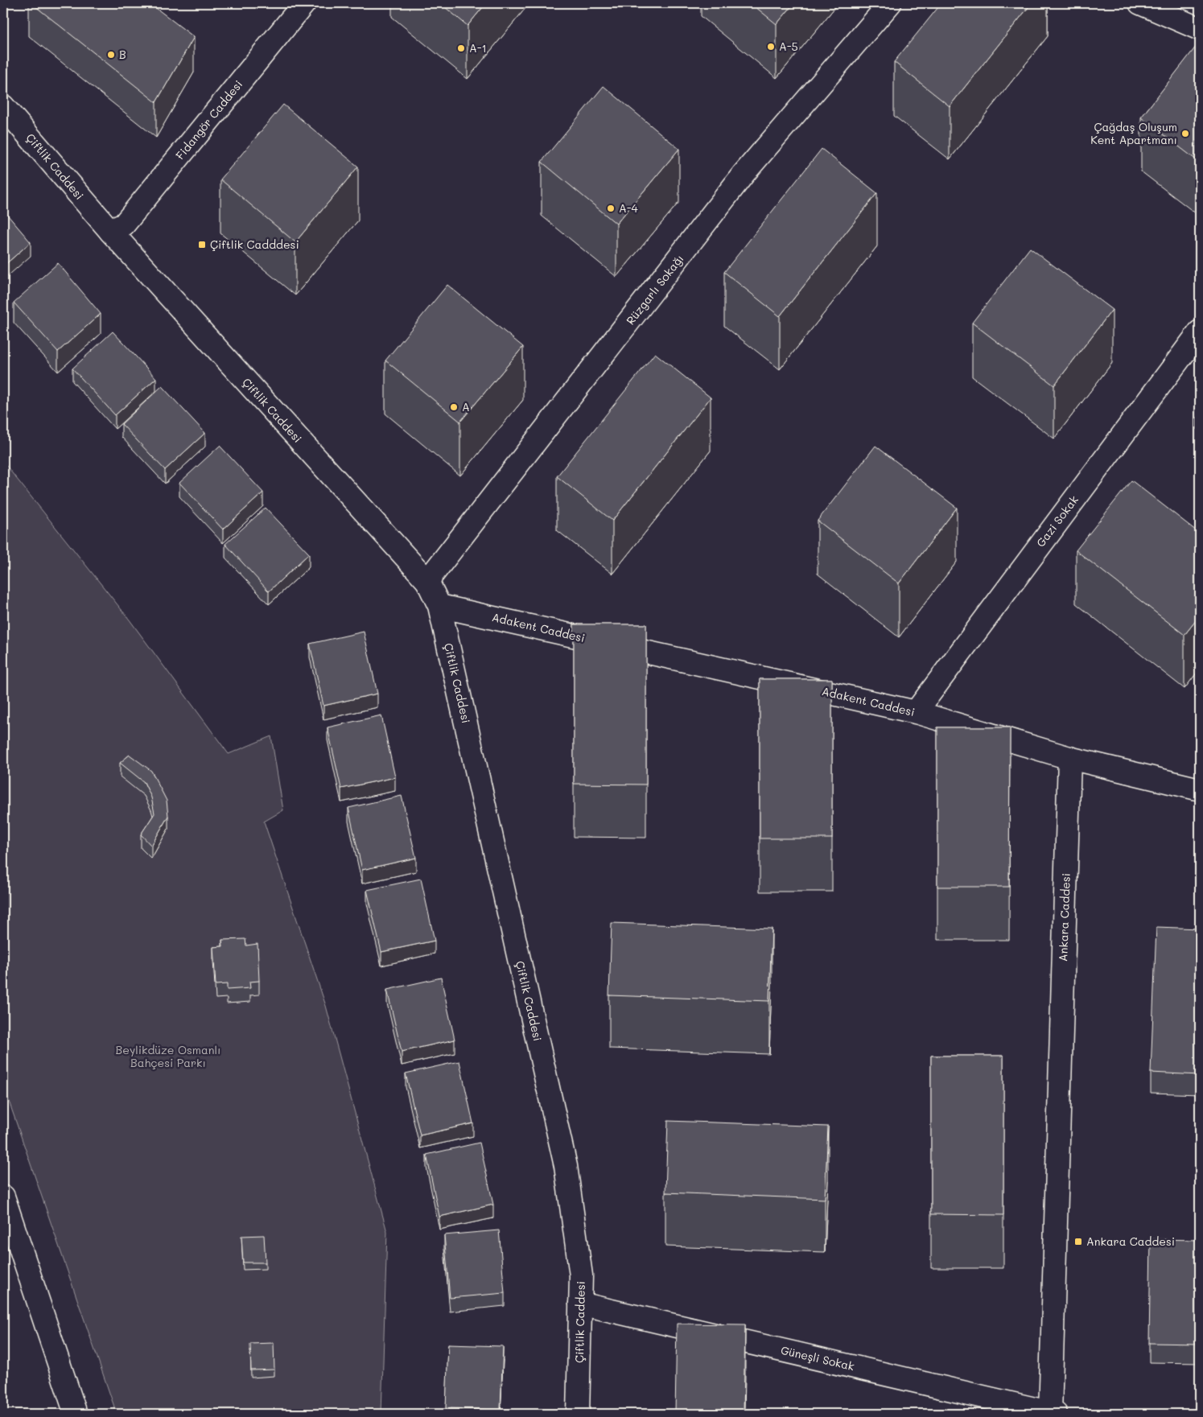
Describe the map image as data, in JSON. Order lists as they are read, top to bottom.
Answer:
{
  "streets": {
    "street": [
      "Fidangör Caddesi",
      "Çiftlik Caddesi",
      "Rüzgarlı Sokağı",
      "Gazi Sokak",
      "Adakent Caddesi",
      "Ankara Caddesi",
      "Güneşli Sokak"
    ]
  },
  "crossings": [
    ["Fidangör Caddesi", "Çiftlik Caddesi"],
    ["Çiftlik Caddesi", "Rüzgarlı Sokağı"],
    ["Çiftlik Caddesi", "Adakent Caddesi"],
    ["Çiftlik Caddesi", "Güneşli Sokak"],
    ["Gazi Sokak", "Adakent Caddesi"],
    ["Adakent Caddesi", "Ankara Caddesi"],
    ["Ankara Caddesi", "Güneşli Sokak"]
  ],
  "parks": ["Beylikdüze Osmanlı Bahçesi Parkı"],
  "places": {
    "other": [
      "A-5",
      "A-1",
      "B",
      "Çağdaş Oluşum Kent Apartmanı",
      "A-4",
      "A"
    ],
    "transit": ["Çiftlik Cadddesi", "Ankara Caddesi"]
  }
}
